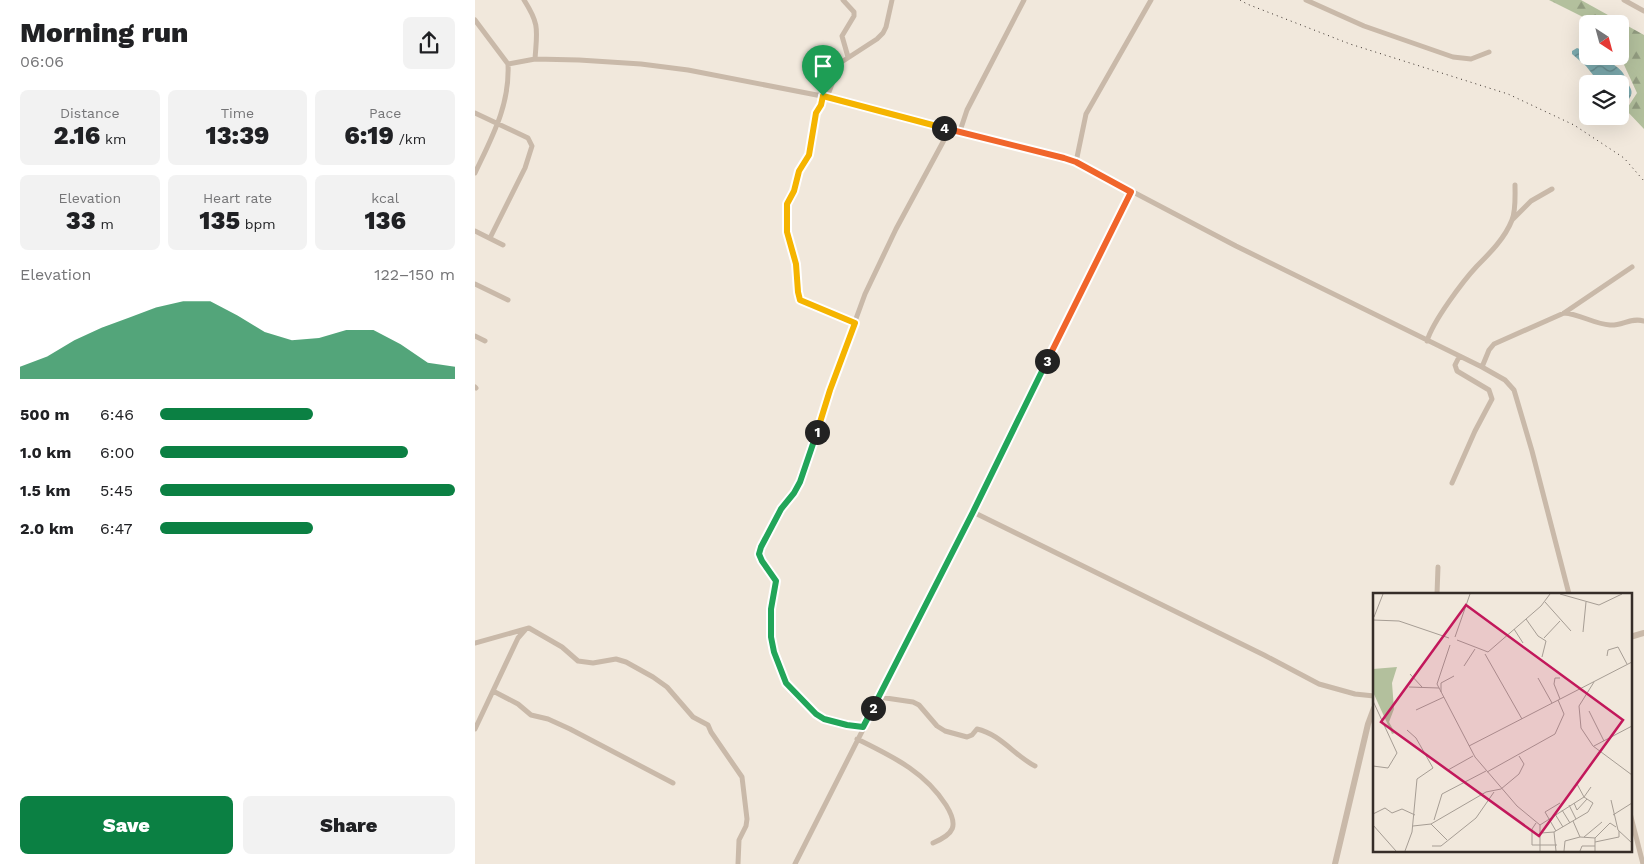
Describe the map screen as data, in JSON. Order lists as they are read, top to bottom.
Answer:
{
  "north": "bottom right",
  "page": {
    "heading": ["Morning run", "06:06"],
    "stats": [
      ["Distance", "2.16 km"],
      ["Time", "13:39"],
      ["Pace", "6:19 /km"],
      ["Elevation", "33 m"],
      ["Heart rate", "135 bpm"],
      ["kcal", "136"]
    ],
    "pins": [
      "4",
      "3",
      "1",
      "2"
    ],
    "chart": ["Elevation", "122–150 m"],
    "list": [
      {
        "name": "500 m",
        "note": "6:46"
      },
      {
        "name": "1.0 km",
        "note": "6:00"
      },
      {
        "name": "1.5 km",
        "note": "5:45"
      },
      {
        "name": "2.0 km",
        "note": "6:47"
      }
    ],
    "buttons": ["Save", "Share"]
  }
}
